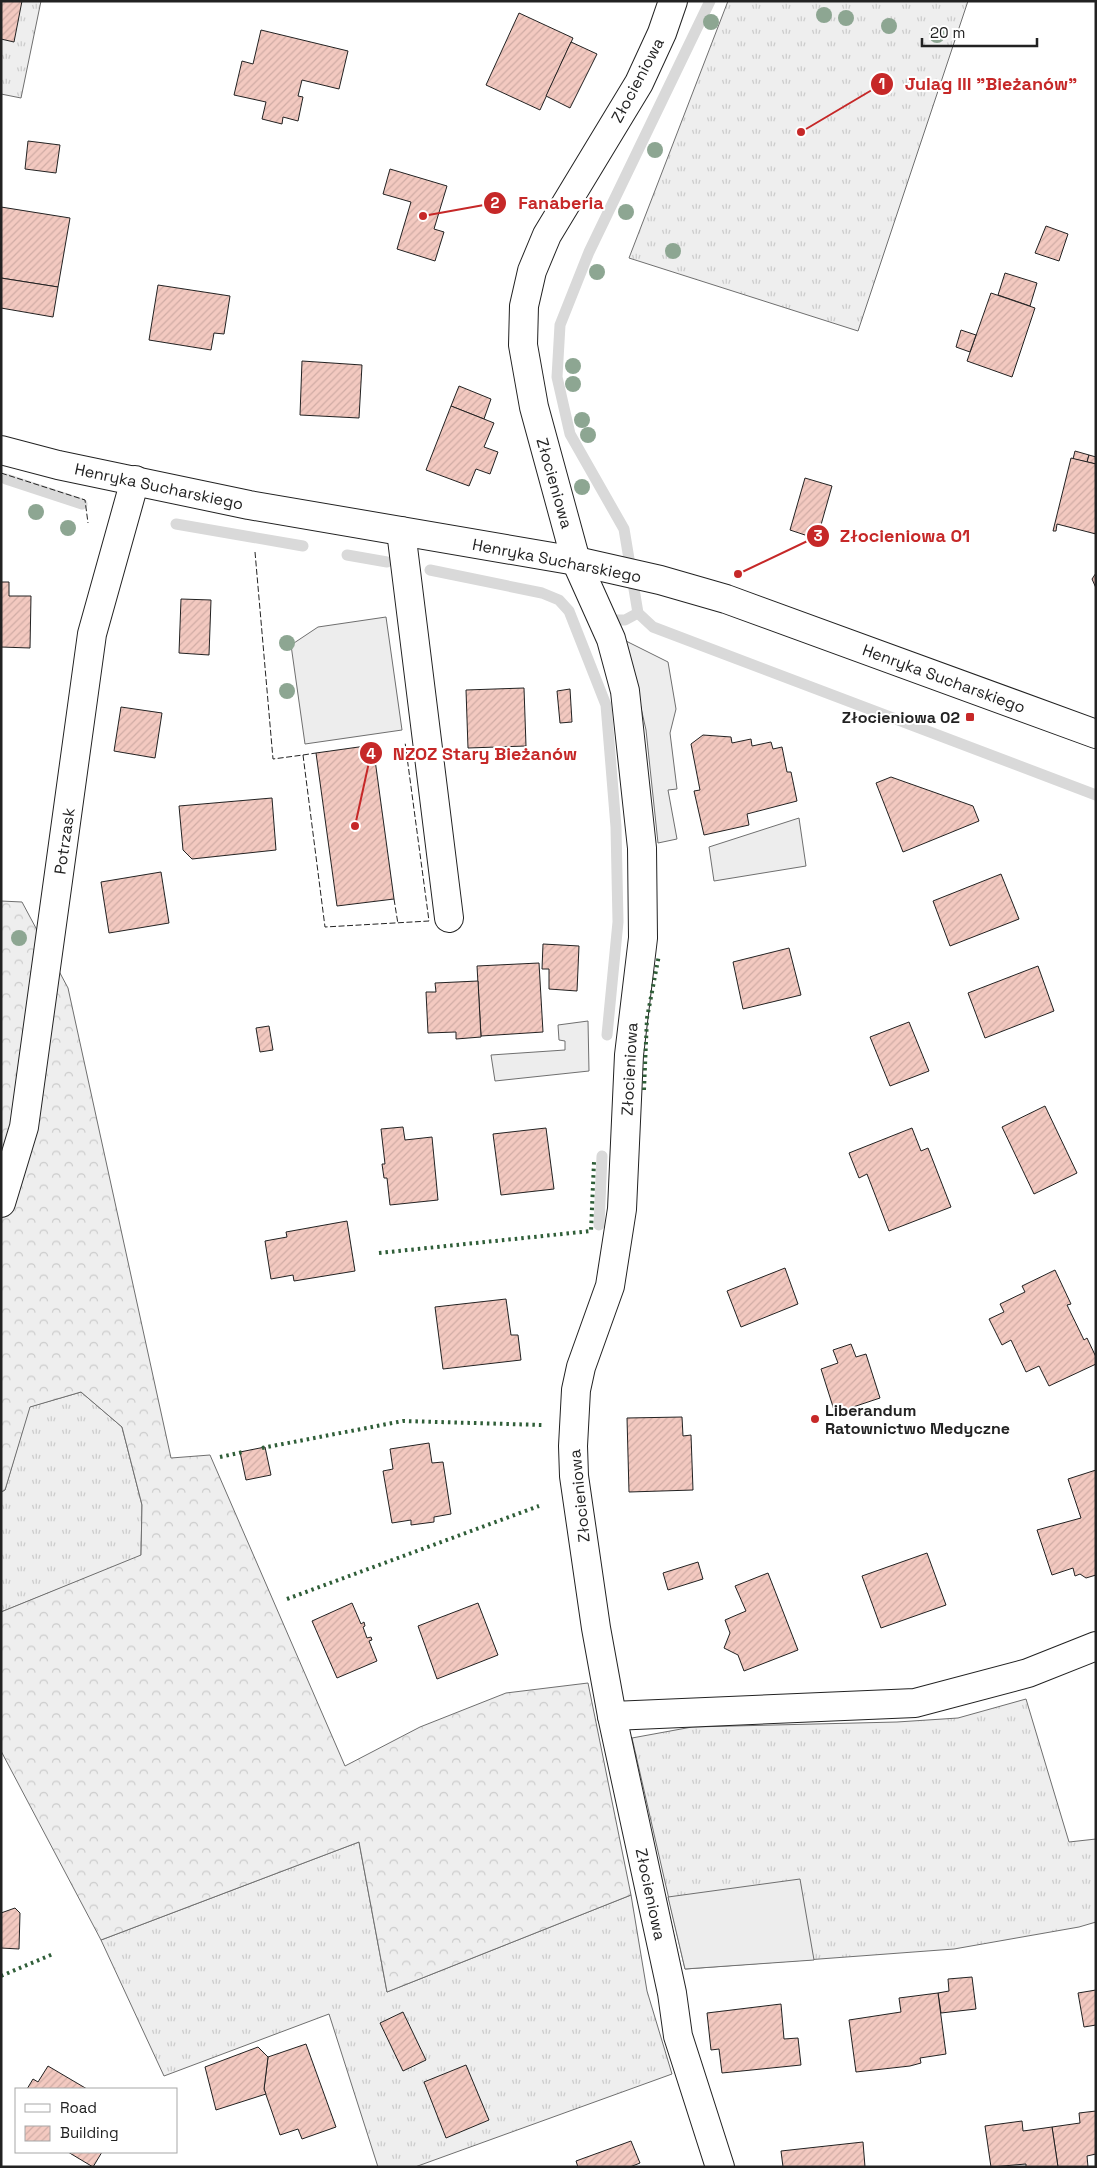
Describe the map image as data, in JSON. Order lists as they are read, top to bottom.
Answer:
{
  "streets": {
    "street": ["Złocieniowa", "Henryka Sucharskiego", "Potrzask"]
  },
  "crossings": [
    ["Złocieniowa", "Henryka Sucharskiego"],
    ["Henryka Sucharskiego", "Potrzask"]
  ],
  "places": {
    "other": [
      "Julag III \"Bieżanów\"",
      "Fanaberia",
      "Złocieniowa 01",
      "NZOZ Stary Bieżanów",
      "Liberandum Ratownictwo Medyczne"
    ],
    "transit": ["Złocieniowa 02"]
  },
  "legend": ["Road", "Building"],
  "scale_bar": "20 m"
}
